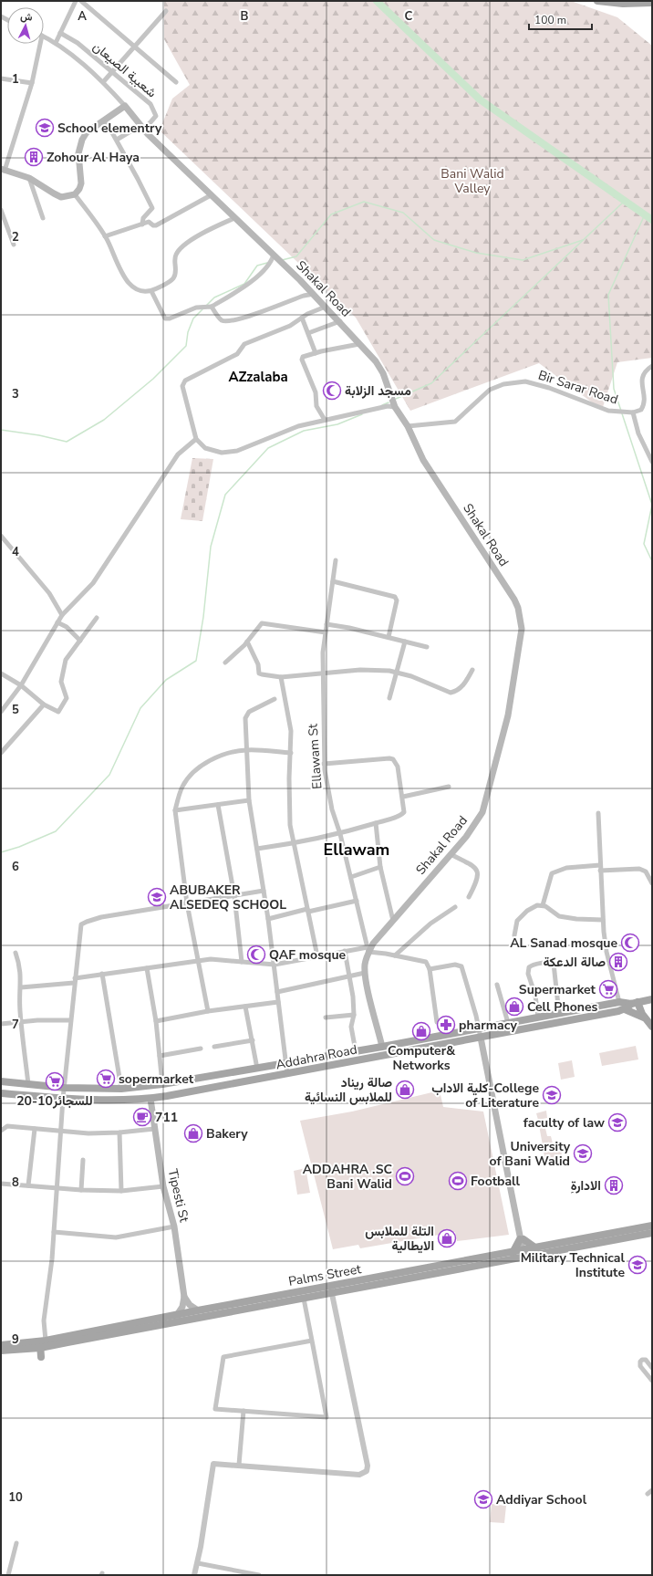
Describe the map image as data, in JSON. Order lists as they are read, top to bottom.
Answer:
{
  "streets": {
    "main road": [
      "Shakal Road",
      "Addahra Road",
      "Tipesti St",
      "Palms Street"
    ],
    "street": ["شعبية الصيعان", "Bir Sarar Road", "Ellawam St"]
  },
  "crossings": [
    ["شعبية الصيعان", "Shakal Road"],
    ["Shakal Road", "Bir Sarar Road"],
    ["Shakal Road", "Ellawam St"],
    ["Shakal Road", "Addahra Road"],
    ["Addahra Road", "Tipesti St"]
  ],
  "districts": ["AZzalaba", "Ellawam"],
  "parks": ["Bani Walid Valley"],
  "places": {
    "school or university": [
      "School elementry",
      "ABUBAKER ALSEDEQ SCHOOL",
      "كلية الاداب-College of Literature",
      "faculty of law",
      "University of Bani Walid",
      "Military Technical Institute",
      "Addiyar School"
    ],
    "building": ["Zohour Al Haya", "صالة الدعكة", "ِالادارة"],
    "mosque": ["مسجد الزلابة", "AL Sanad mosque", "QAF mosque"],
    "supermarket": ["Supermarket", "sopermarket", "20-10للسجائر"],
    "shop": [
      "Cell Phones",
      "Computer& Networks",
      "صالة ريناد للملابس النسائية",
      "Bakery",
      "التلة للملابس الايطالية"
    ],
    "pharmacy": ["pharmacy"],
    "cafe": ["711"],
    "sports": ["ADDAHRA .SC Bani Walid", "Football"]
  },
  "scale_bar": "100 m",
  "north": "top",
  "grid": {
    "columns": ["A", "B", "C"],
    "rows": [
      "1",
      "2",
      "3",
      "4",
      "5",
      "6",
      "7",
      "8",
      "9",
      "10"
    ]
  }
}
